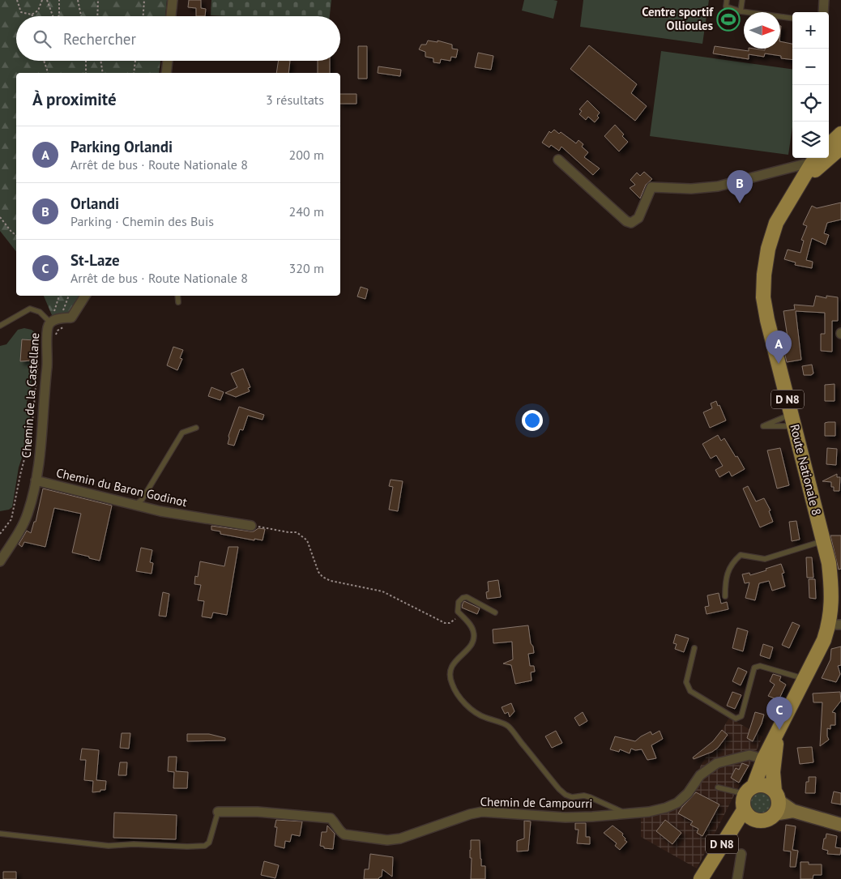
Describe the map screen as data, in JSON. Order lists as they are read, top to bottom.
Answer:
{
  "streets": {
    "main road": ["D N8", "Route Nationale 8"],
    "street": ["Chemin de la Castellane", "Chemin du Baron Godinot", "Chemin de Campourri"]
  },
  "crossings": [
    ["Chemin de la Castellane", "Chemin du Baron Godinot"],
    ["D N8", "Route Nationale 8"],
    ["Route Nationale 8", "Chemin de Campourri"]
  ],
  "places": {
    "sports": ["Centre sportif Ollioules"]
  },
  "north": "right",
  "page": {
    "map_buttons": ["+", "−"],
    "search": "Rechercher",
    "heading": ["À proximité", "3 résultats"],
    "list": [
      {
        "mark": "A",
        "name": "Parking Orlandi",
        "note": "Arrêt de bus · Route Nationale 8",
        "value": "200 m"
      },
      {
        "mark": "B",
        "name": "Orlandi",
        "note": "Parking · Chemin des Buis",
        "value": "240 m"
      },
      {
        "mark": "C",
        "name": "St-Laze",
        "note": "Arrêt de bus · Route Nationale 8",
        "value": "320 m"
      }
    ],
    "pins": ["B", "A", "C"]
  }
}
